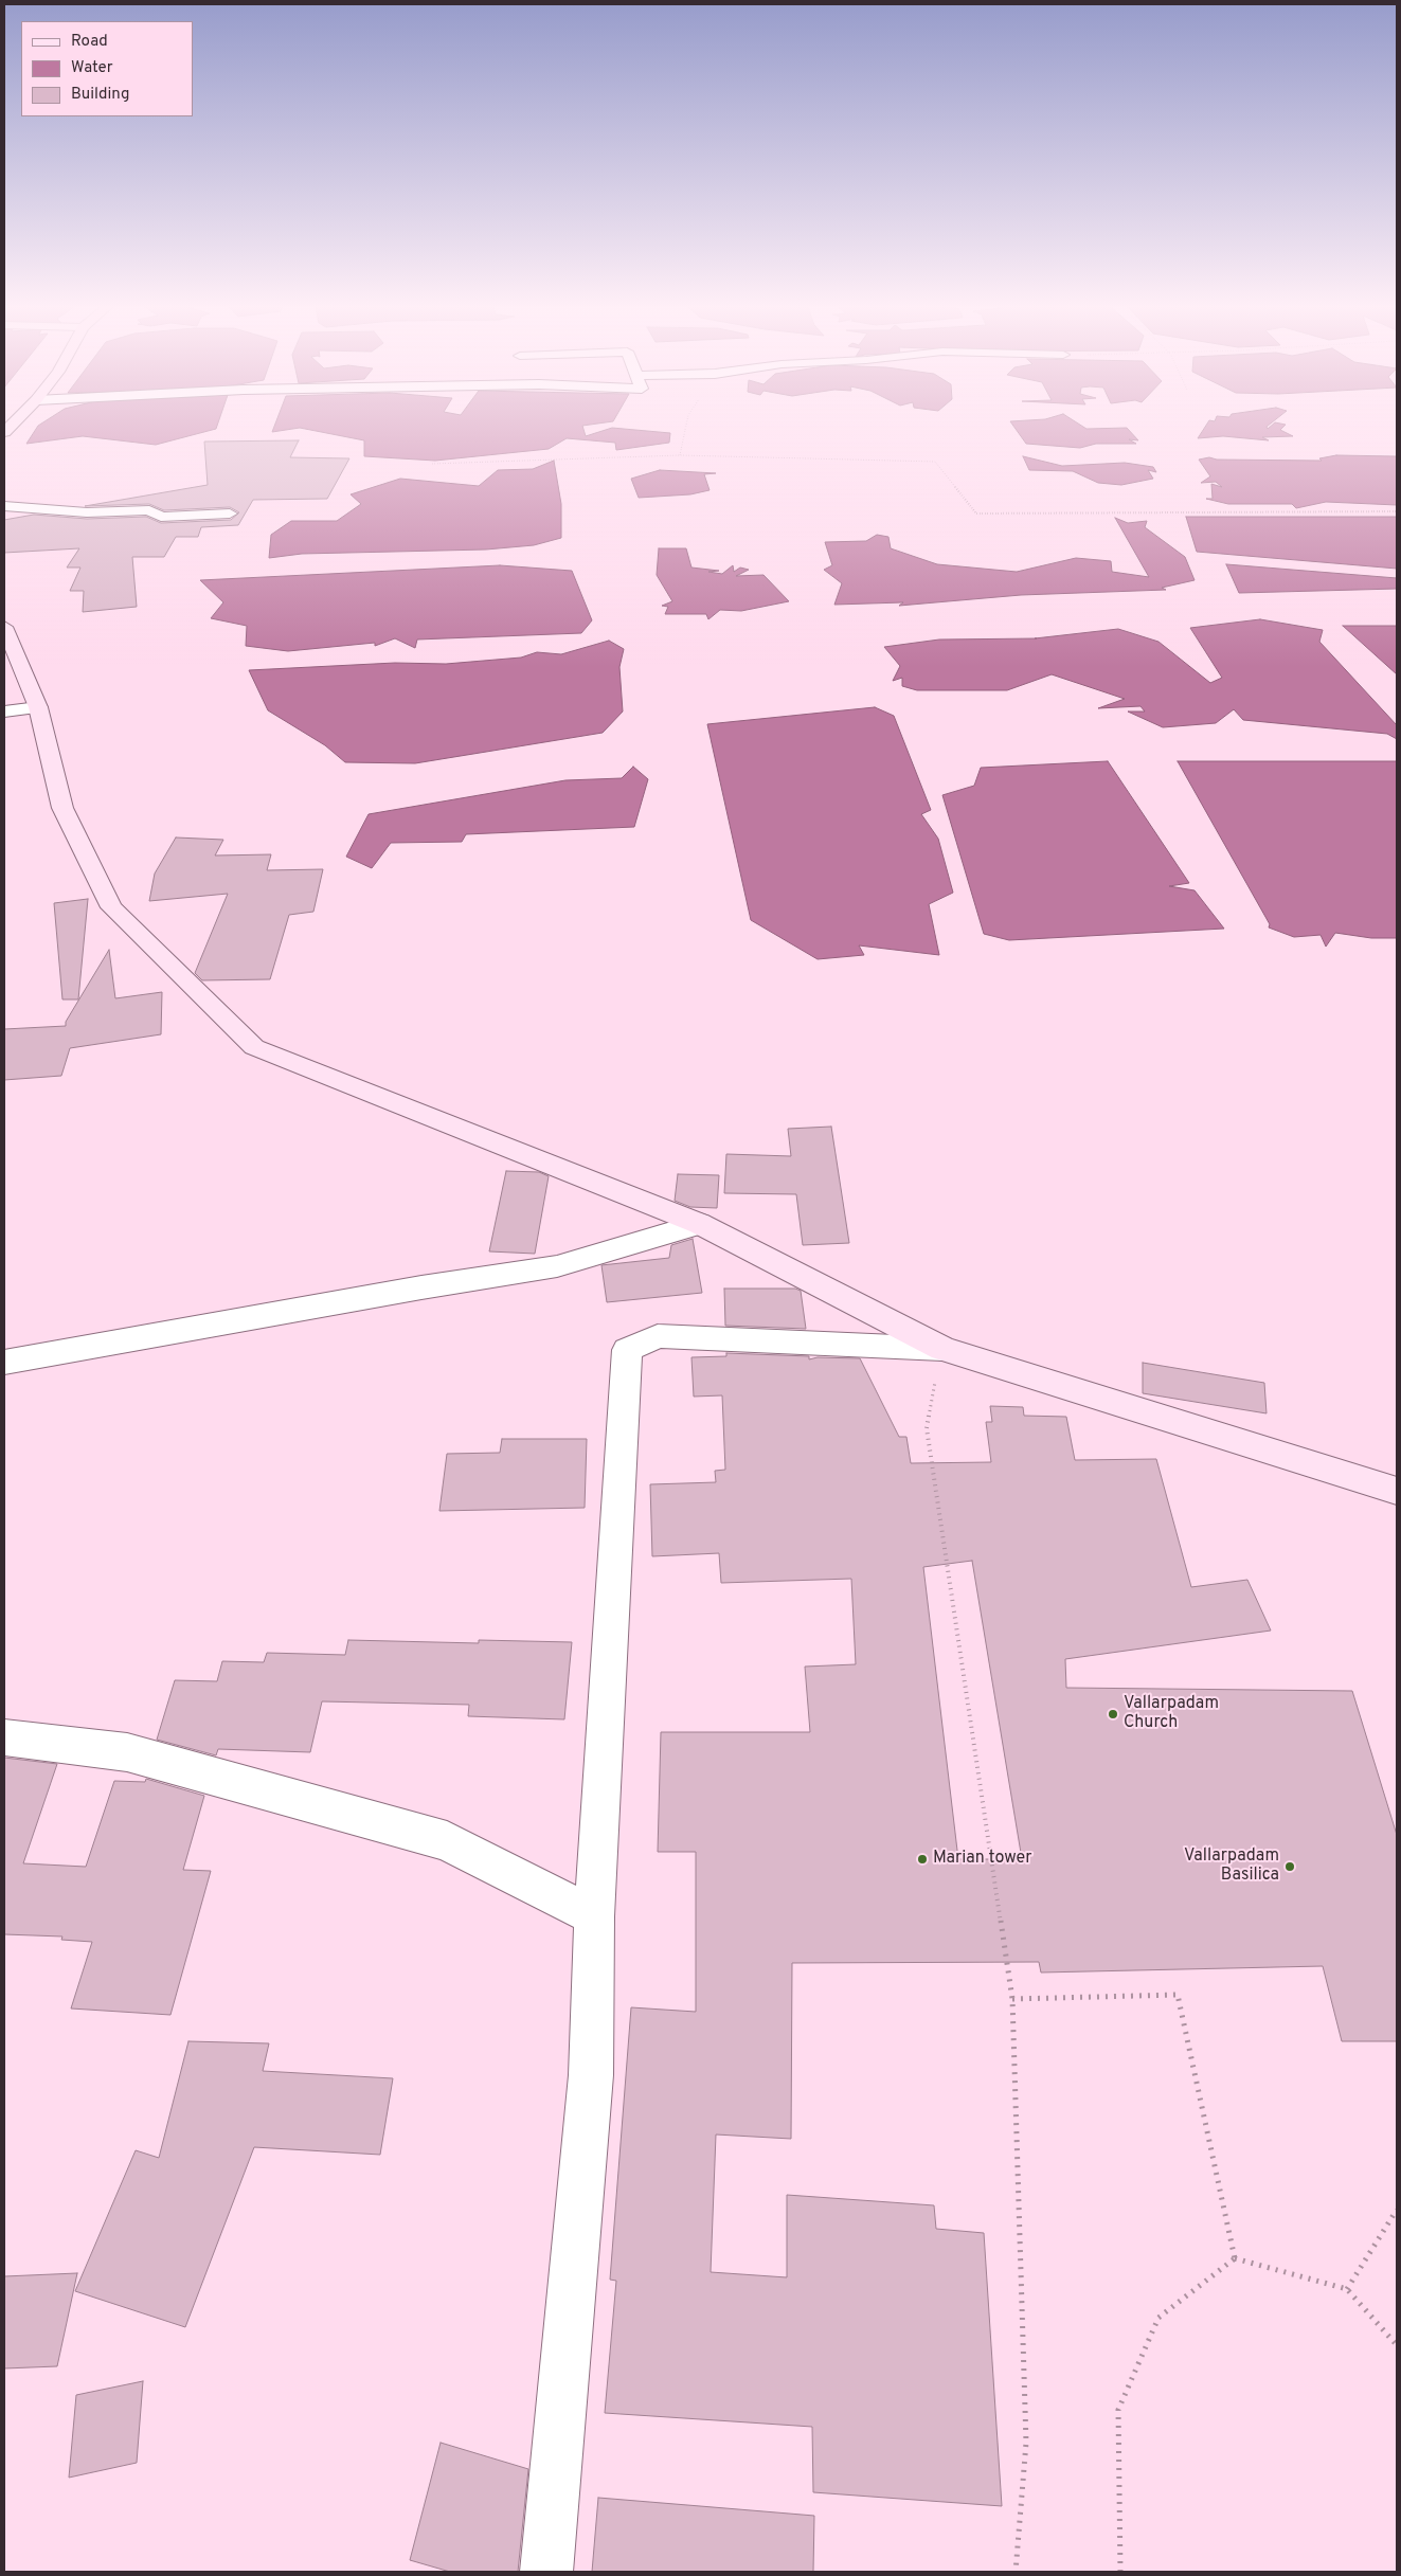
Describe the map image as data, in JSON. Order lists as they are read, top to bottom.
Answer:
{
  "places": ["Vallarpadam Church", "Marian tower", "Vallarpadam Basilica"],
  "legend": ["Road", "Water", "Building"]
}
